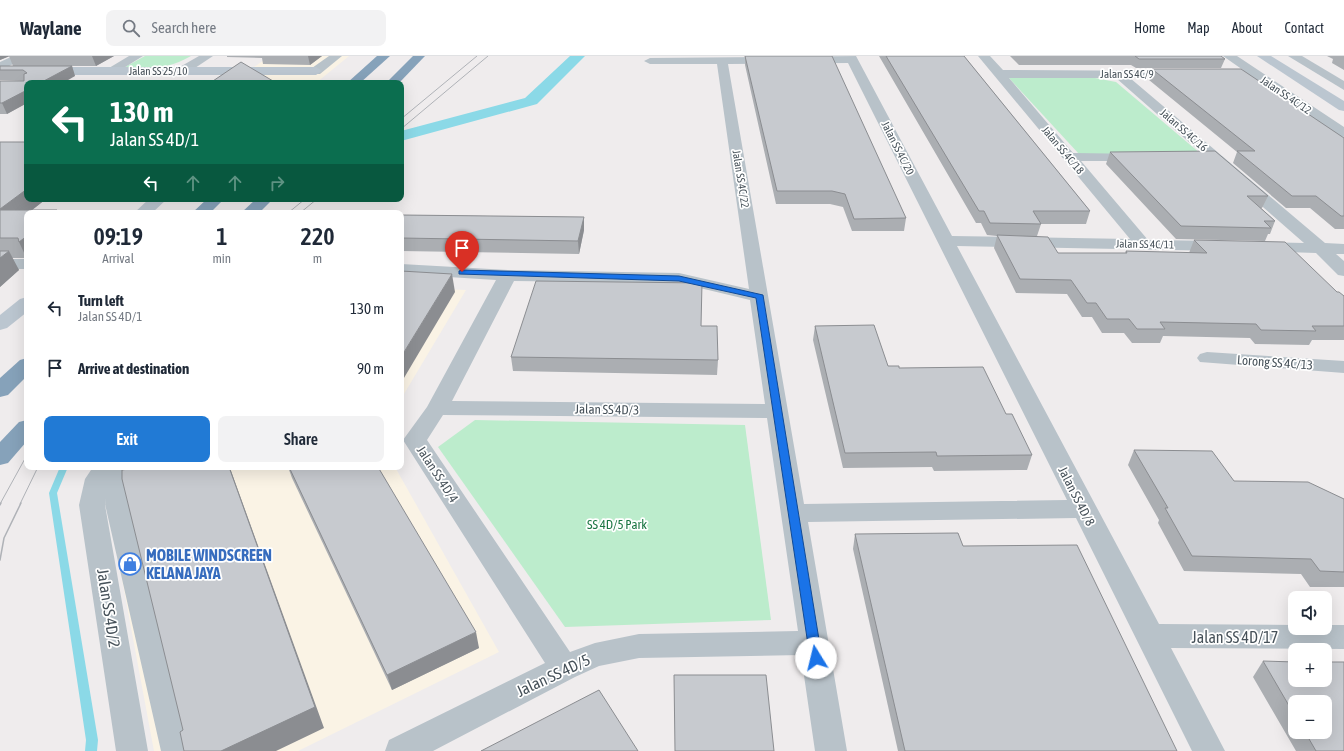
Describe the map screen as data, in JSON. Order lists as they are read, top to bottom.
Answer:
{
  "streets": {
    "street": [
      "Jalan SS 25/10",
      "Jalan SS 4C/9",
      "Jalan SS 4C/12",
      "Jalan SS 4C/16",
      "Jalan SS 4C/20",
      "Jalan SS 4C/18",
      "Jalan SS 4C/22",
      "Jalan SS 4C/11",
      "Lorong SS 4C/13",
      "Jalan SS 4D/3",
      "Jalan SS 4D/4",
      "Jalan SS 4D/8",
      "Jalan SS 4D/2",
      "Jalan SS 4D/17",
      "Jalan SS 4D/5"
    ]
  },
  "crossings": [
    ["Jalan SS 4C/9", "Jalan SS 4C/12"],
    ["Jalan SS 4C/9", "Jalan SS 4C/16"],
    ["Jalan SS 4C/9", "Jalan SS 4C/18"],
    ["Jalan SS 4C/16", "Jalan SS 4C/11"],
    ["Jalan SS 4C/20", "Jalan SS 4C/11"],
    ["Jalan SS 4C/20", "Jalan SS 4D/8"],
    ["Jalan SS 4C/18", "Jalan SS 4C/11"],
    ["Jalan SS 4C/22", "Jalan SS 4D/3"],
    ["Jalan SS 4C/22", "Jalan SS 4D/5"],
    ["Jalan SS 4C/11", "Jalan SS 4D/8"],
    ["Jalan SS 4D/3", "Jalan SS 4D/4"],
    ["Jalan SS 4D/4", "Jalan SS 4D/5"],
    ["Jalan SS 4D/8", "Jalan SS 4D/17"]
  ],
  "parks": ["SS 4D/5 Park"],
  "places": {
    "shop": ["MOBILE WINDSCREEN KELANA JAYA"]
  },
  "page": {
    "header": "Waylane",
    "search": "Search here",
    "nav": [
      "Home",
      "Map",
      "About",
      "Contact"
    ],
    "turn": ["130 m", "Jalan SS 4D/1"],
    "eta": [
      "09:19",
      "Arrival",
      "1",
      "min",
      "220",
      "m"
    ],
    "list": [
      {
        "name": "Turn left",
        "note": "Jalan SS 4D/1",
        "value": "130 m"
      },
      {
        "name": "Arrive at destination",
        "value": "90 m"
      }
    ],
    "buttons": ["Exit", "Share"],
    "map_buttons": ["+", "−"]
  }
}
